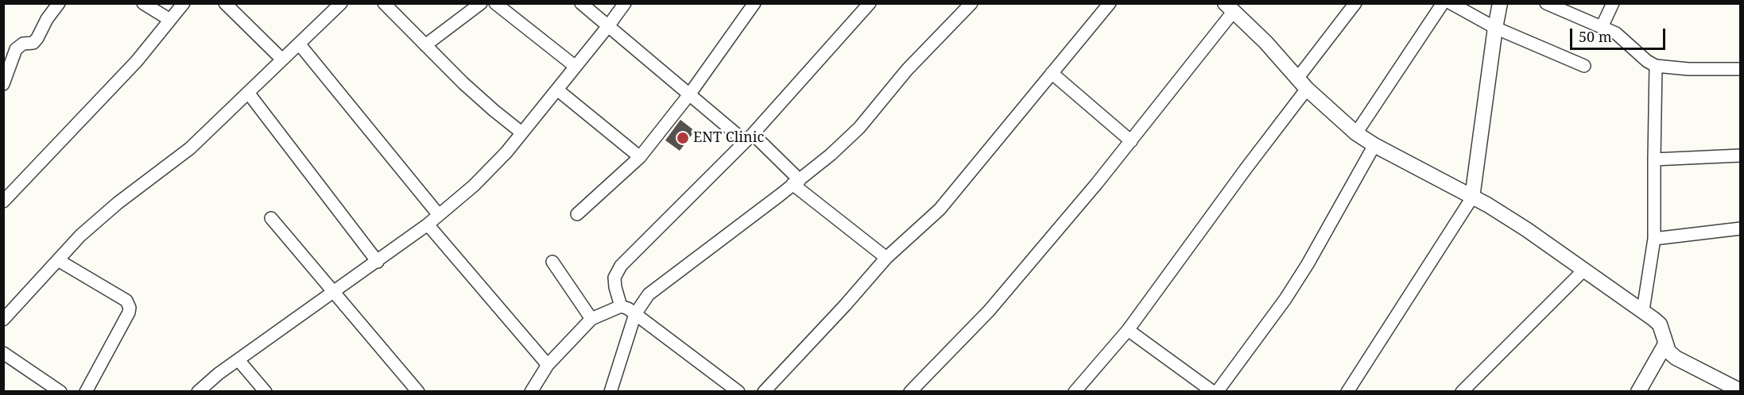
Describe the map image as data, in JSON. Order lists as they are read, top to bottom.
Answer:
{
  "places": ["ENT Clinic"],
  "scale_bar": "50 m"
}
